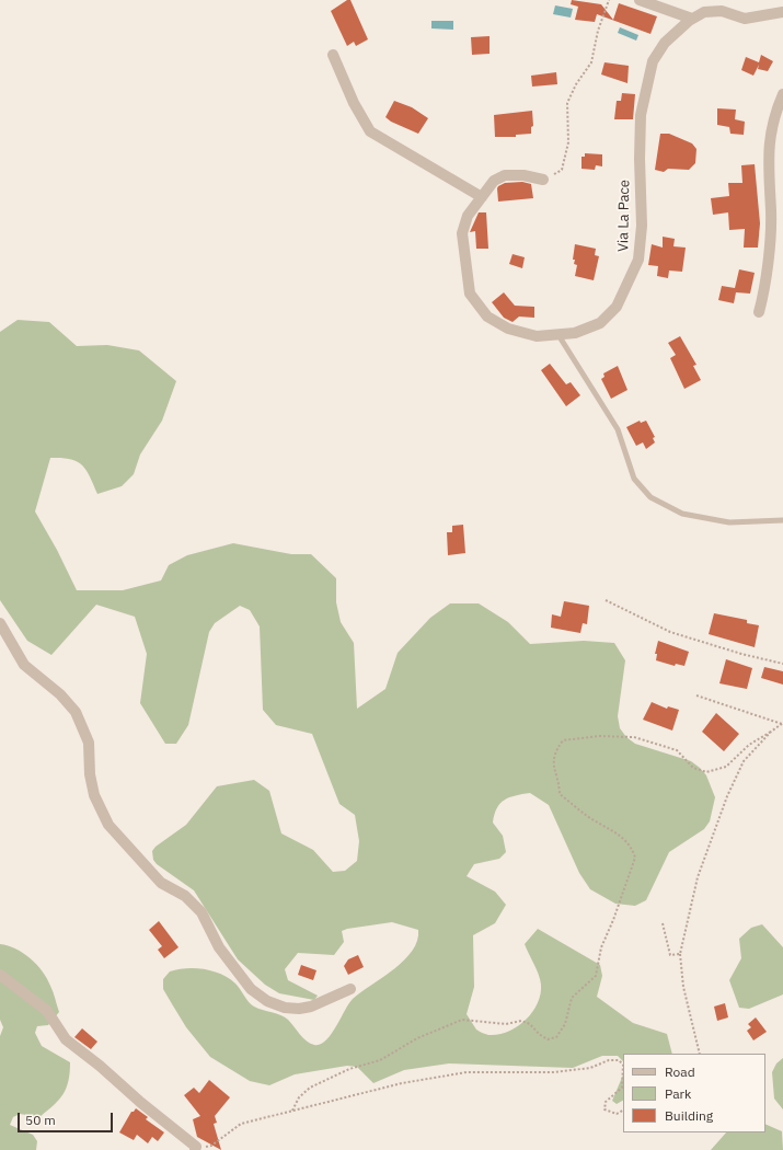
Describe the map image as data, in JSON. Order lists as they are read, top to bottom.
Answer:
{
  "streets": {
    "street": ["Via La Pace"]
  },
  "legend": ["Road", "Park", "Building"],
  "scale_bar": "50 m"
}
